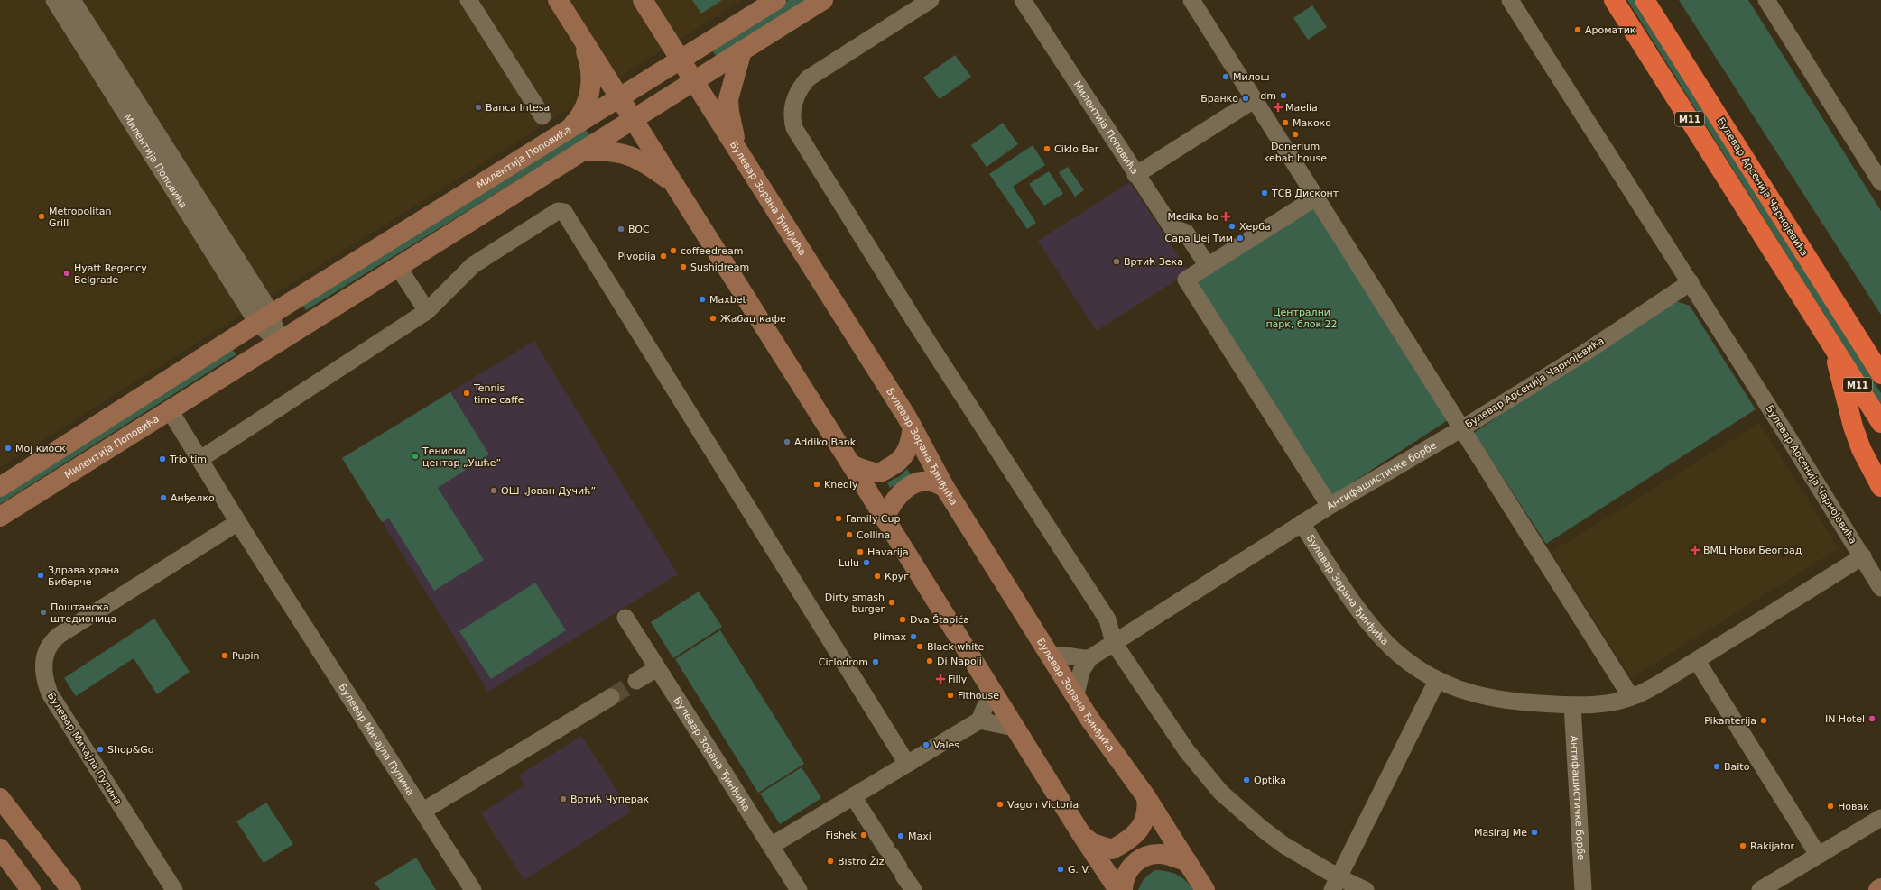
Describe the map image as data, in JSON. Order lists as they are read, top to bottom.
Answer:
{
  "streets": {
    "highway": ["M11", "Булевар Арсенија Чарнојевића"],
    "street": [
      "Милентија Поповића",
      "Булевар Зорана Ђинђића",
      "Антифашистичке борбе",
      "Булевар Михајла Пупина"
    ]
  },
  "crossings": [
    ["Милентија Поповића", "Булевар Зорана Ђинђића"],
    ["Милентија Поповића", "Булевар Михајла Пупина"],
    ["Булевар Арсенија Чарнојевића", "Антифашистичке борбе"],
    ["Булевар Зорана Ђинђића", "Антифашистичке борбе"]
  ],
  "parks": ["Централни парк, блок 22"],
  "places": {
    "other": [
      "Ароматик",
      "Милош",
      "dm",
      "Бранко",
      "Banca Intesa",
      "Макоко",
      "Donerium kebab house",
      "Ciklo Bar",
      "ТСВ Дисконт",
      "Metropolitan Grill",
      "Херба",
      "BOC",
      "Сара Џеј Тим",
      "coffeedream",
      "Pivopija",
      "Вртић Зека",
      "Sushidream",
      "Hyatt Regency Belgrade",
      "Maxbet",
      "Жабац кафе",
      "Tennis time caffe",
      "Addiko Bank",
      "Мој киоск",
      "Тениски центар „Ушће”",
      "Trio tim",
      "Knedly",
      "ОШ „Јован Дучић”",
      "Анђелко",
      "Family Cup",
      "Collina",
      "Havarija",
      "Lulu",
      "Здрава храна Биберче",
      "Круг",
      "Dirty smash burger",
      "Поштанска штедионица",
      "Dva Štapića",
      "Plimax",
      "Black white",
      "Pupin",
      "Di Napoli",
      "Ciclodrom",
      "Fithouse",
      "IN Hotel",
      "Pikanterija",
      "Vales",
      "Shop&Go",
      "Baito",
      "Optika",
      "Вртић Чуперак",
      "Vagon Victoria",
      "Новак",
      "Masiraj Me",
      "Fishek",
      "Maxi",
      "Rakijator",
      "Bistro Žiz",
      "G. V."
    ],
    "health": [
      "Maelia",
      "Medika bo",
      "ВМЦ Нови Београд",
      "Filly"
    ]
  }
}
